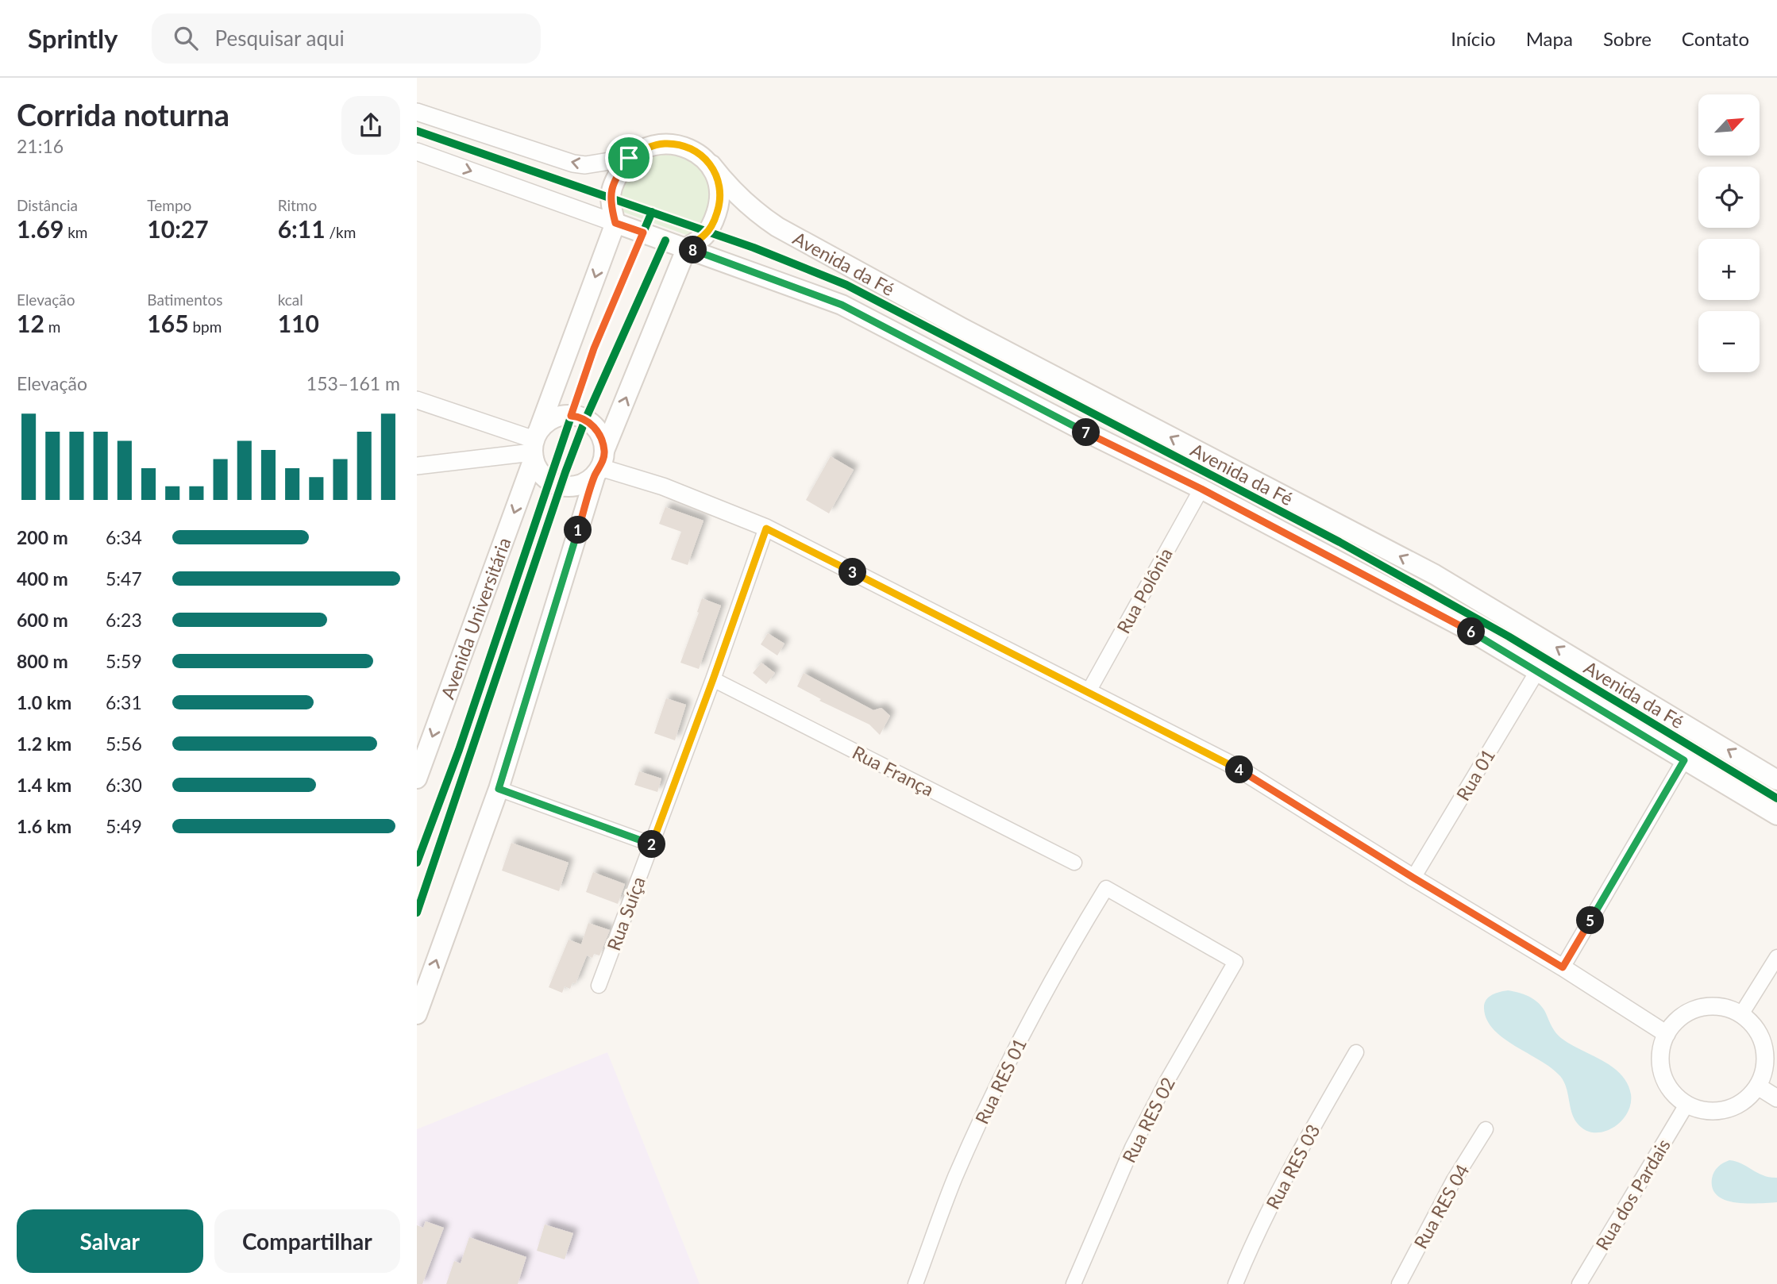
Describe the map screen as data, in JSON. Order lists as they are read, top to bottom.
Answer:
{
  "streets": {
    "main road": ["Avenida da Fé", "Avenida Universitária"],
    "street": [
      "Rua Polônia",
      "Rua França",
      "Rua 01",
      "Rua Suíça",
      "Rua RES 01",
      "Rua RES 02",
      "Rua RES 03",
      "Rua dos Pardais",
      "Rua RES 04"
    ]
  },
  "crossings": [
    ["Avenida da Fé", "Rua Polônia"],
    ["Avenida da Fé", "Avenida Universitária"],
    ["Avenida da Fé", "Rua 01"],
    ["Rua França", "Rua Suíça"],
    ["Rua RES 01", "Rua RES 02"]
  ],
  "north": "top right",
  "page": {
    "header": "Sprintly",
    "search": "Pesquisar aqui",
    "nav": [
      "Início",
      "Mapa",
      "Sobre",
      "Contato"
    ],
    "heading": ["Corrida noturna", "21:16"],
    "map_buttons": ["+", "−"],
    "stats": [
      ["Distância", "1.69 km"],
      ["Tempo", "10:27"],
      ["Ritmo", "6:11 /km"],
      ["Elevação", "12 m"],
      ["Batimentos", "165 bpm"],
      ["kcal", "110"]
    ],
    "pins": [
      "8",
      "7",
      "1",
      "3",
      "6",
      "4",
      "2",
      "5"
    ],
    "chart": ["Elevação", "153–161 m"],
    "list": [
      {
        "name": "200 m",
        "note": "6:34"
      },
      {
        "name": "400 m",
        "note": "5:47"
      },
      {
        "name": "600 m",
        "note": "6:23"
      },
      {
        "name": "800 m",
        "note": "5:59"
      },
      {
        "name": "1.0 km",
        "note": "6:31"
      },
      {
        "name": "1.2 km",
        "note": "5:56"
      },
      {
        "name": "1.4 km",
        "note": "6:30"
      },
      {
        "name": "1.6 km",
        "note": "5:49"
      }
    ],
    "buttons": ["Salvar", "Compartilhar"]
  }
}
